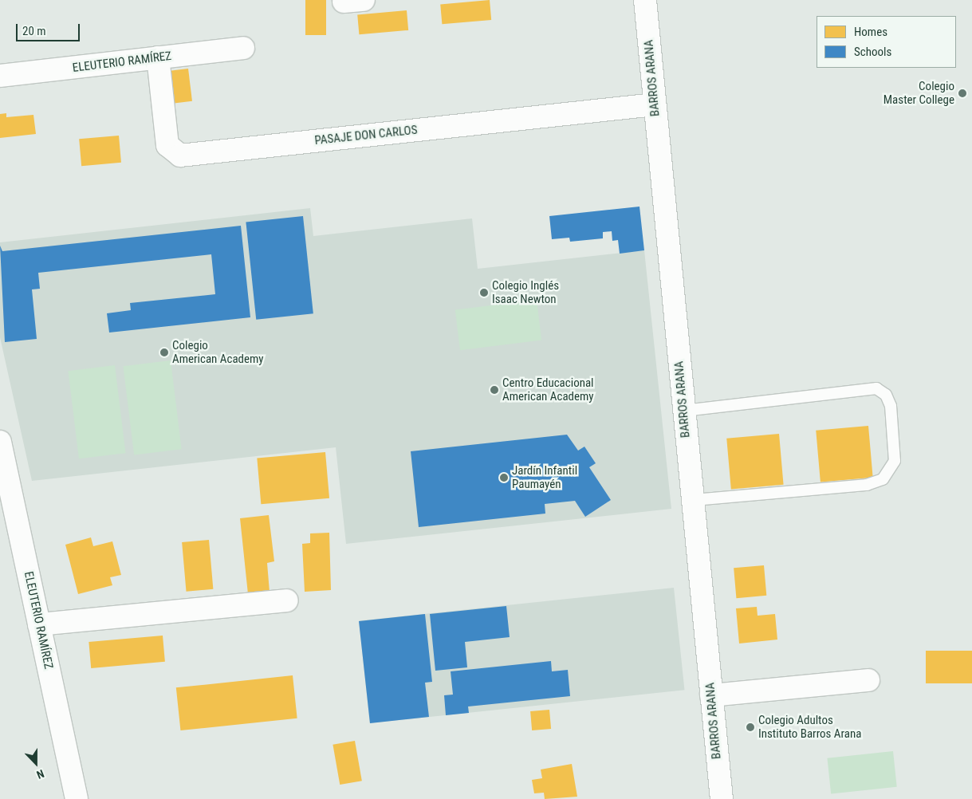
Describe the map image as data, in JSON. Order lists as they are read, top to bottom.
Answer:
{
  "streets": {
    "street": ["ELEUTERIO RAMÍREZ", "BARROS ARANA", "PASAJE DON CARLOS"]
  },
  "crossings": [
    ["ELEUTERIO RAMÍREZ", "PASAJE DON CARLOS"],
    ["BARROS ARANA", "PASAJE DON CARLOS"]
  ],
  "places": [
    "Colegio Master College",
    "Colegio Inglés Isaac Newton",
    "Colegio American Academy",
    "Centro Educacional American Academy",
    "Jardín Infantil Paumayén",
    "Colegio Adultos Instituto Barros Arana"
  ],
  "legend": ["Homes", "Schools"],
  "scale_bar": "20 m",
  "north": "bottom"
}
